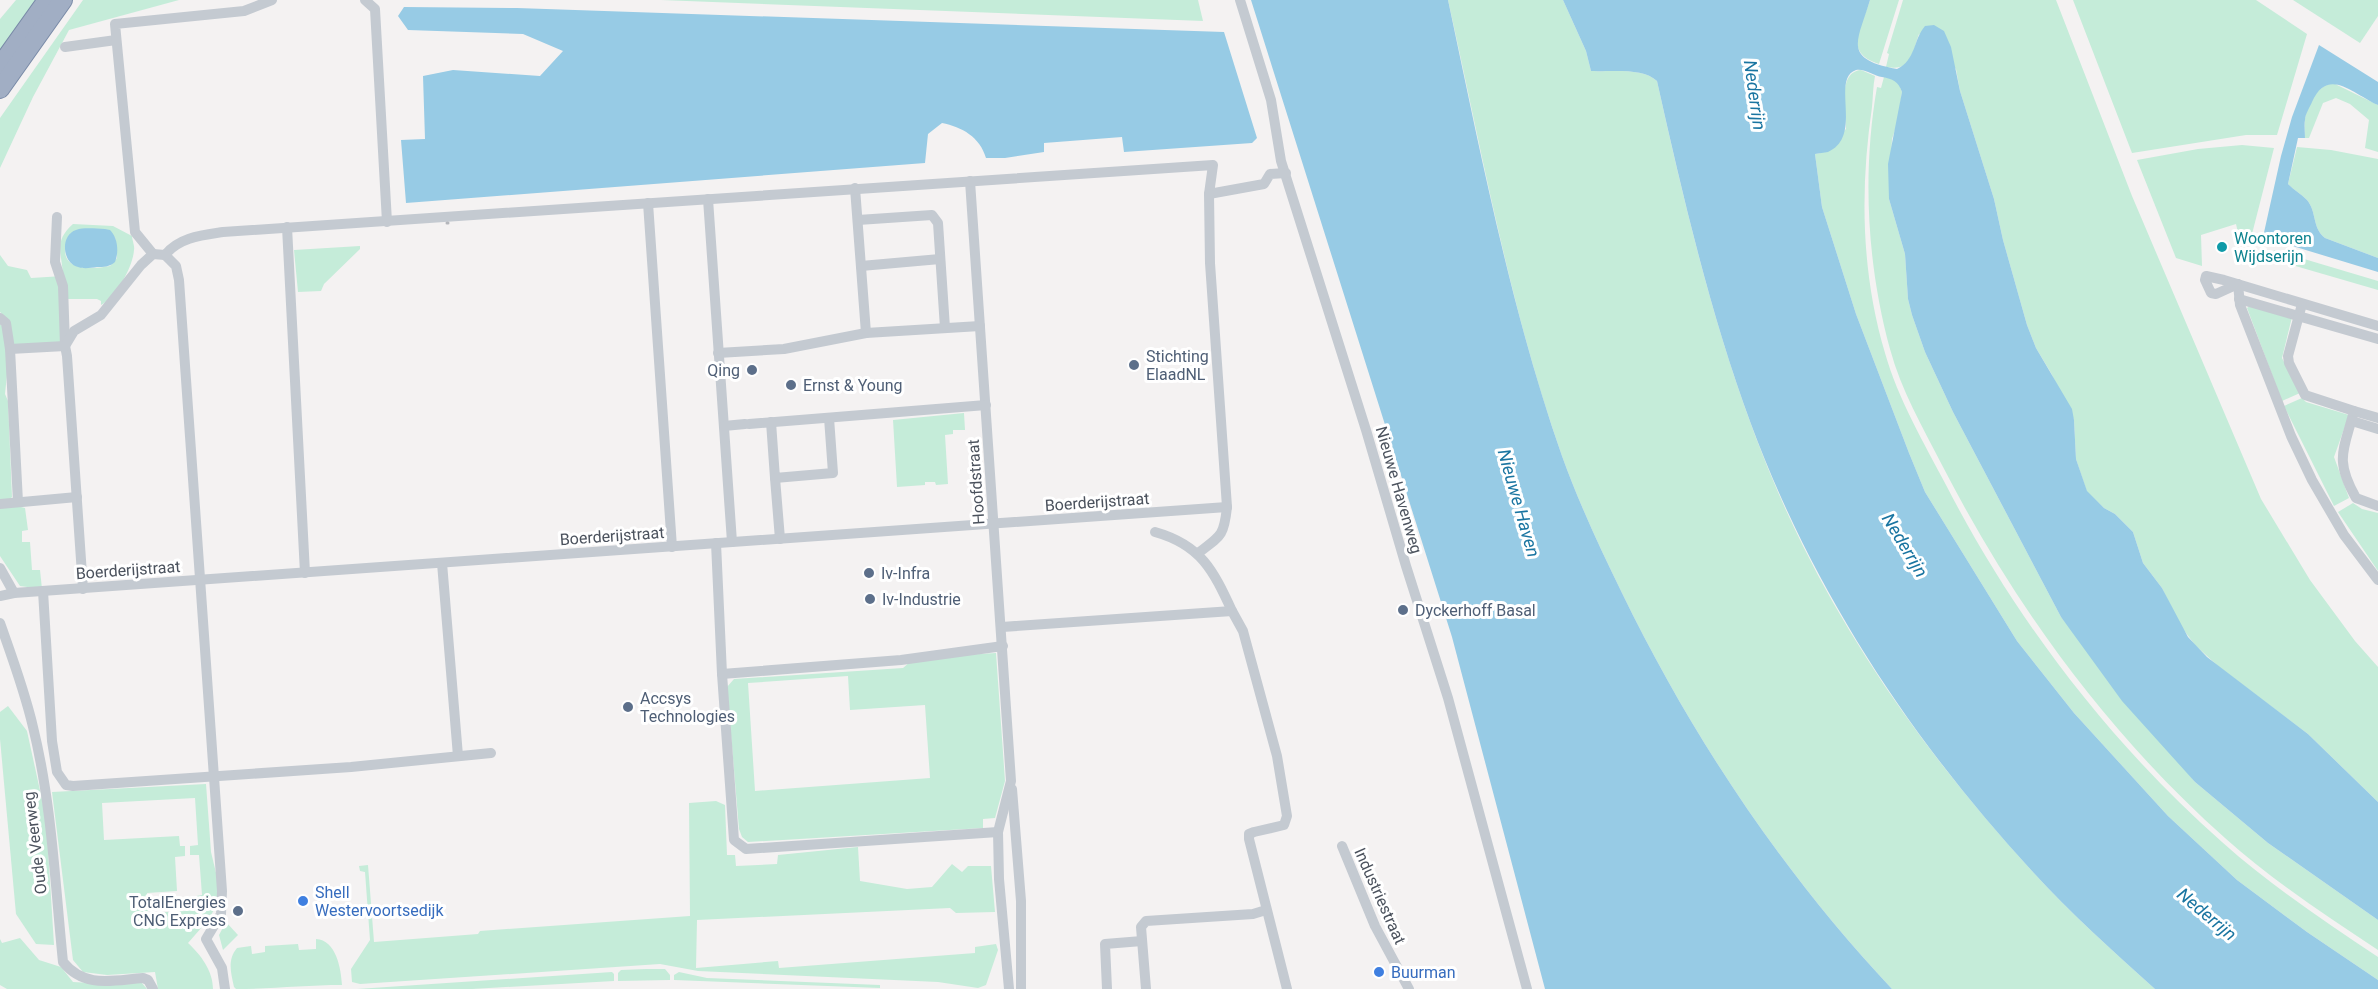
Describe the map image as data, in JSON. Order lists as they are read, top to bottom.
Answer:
{
  "streets": {
    "street": [
      "Hoofdstraat",
      "Nieuwe Havenweg",
      "Boerderijstraat",
      "Oude Veerweg",
      "Industriestraat"
    ]
  },
  "crossings": [
    ["Hoofdstraat", "Boerderijstraat"]
  ],
  "water": ["Nederrijn", "Nieuwe Haven"],
  "places": [
    "Woontoren Wijdserijn",
    "Stichting ElaadNL",
    "Qing",
    "Ernst & Young",
    "Iv-Infra",
    "Iv-Industrie",
    "Dyckerhoff Basal",
    "Accsys Technologies",
    "Shell Westervoortsedijk",
    "TotalEnergies CNG Express",
    "Buurman"
  ]
}
